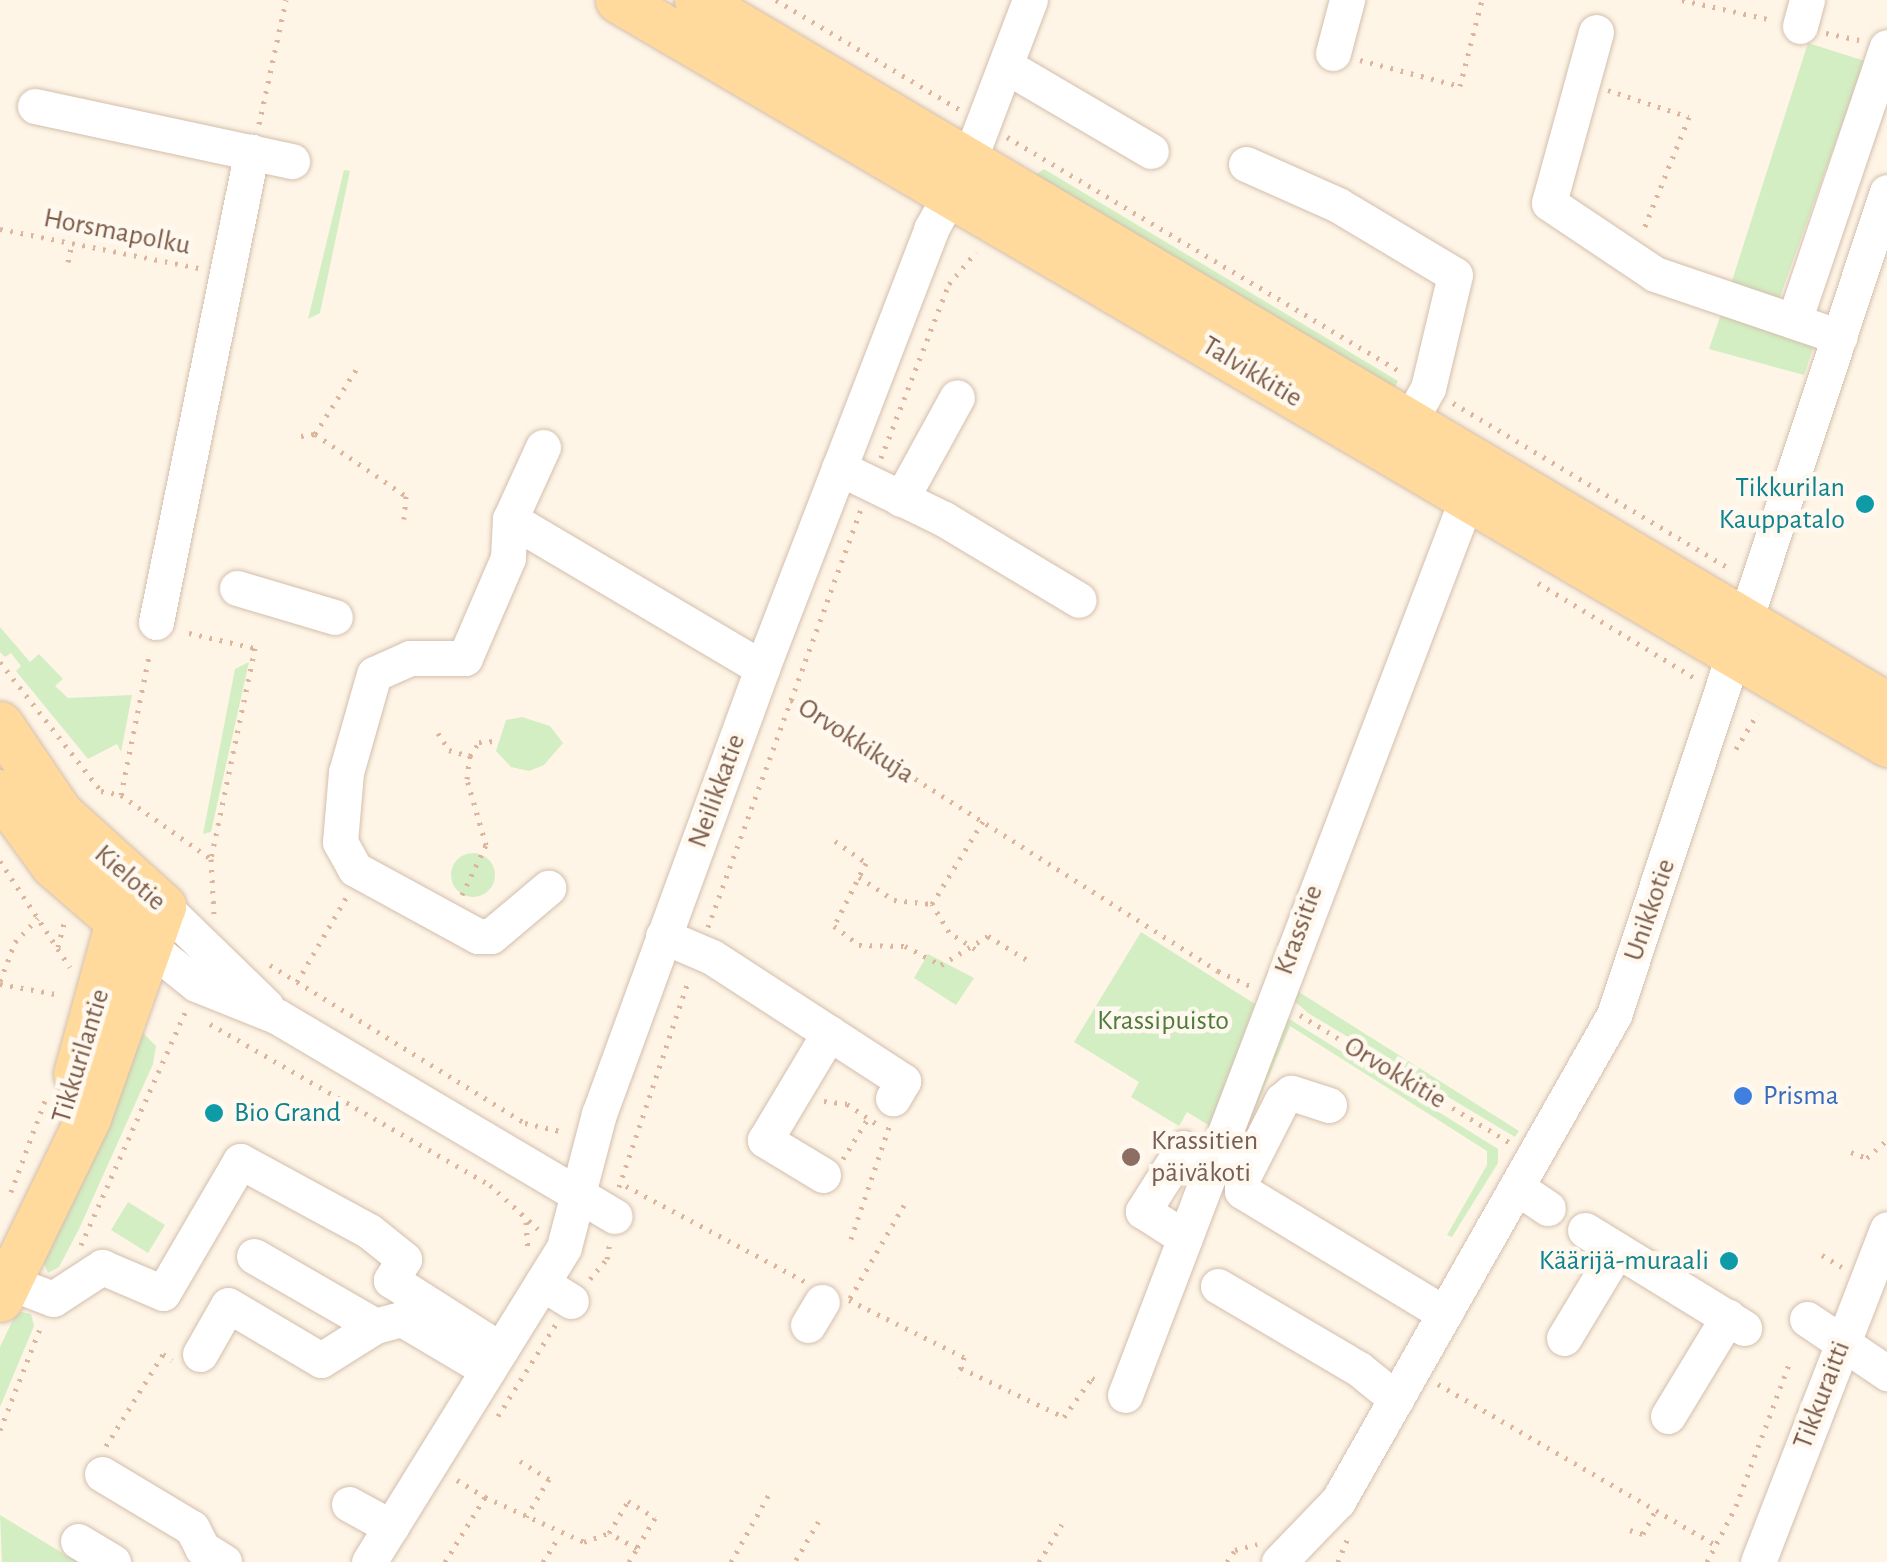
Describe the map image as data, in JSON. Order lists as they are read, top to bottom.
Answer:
{
  "streets": {
    "main road": ["Talvikkitie", "Kielotie", "Tikkurilantie"],
    "street": [
      "Neilikkatie",
      "Unikkotie",
      "Krassitie",
      "Tikkuraitti"
    ],
    "path": ["Horsmapolku", "Orvokkikuja", "Orvokkitie"]
  },
  "crossings": [
    ["Talvikkitie", "Neilikkatie"],
    ["Talvikkitie", "Unikkotie"],
    ["Talvikkitie", "Krassitie"],
    ["Orvokkikuja", "Neilikkatie"],
    ["Orvokkikuja", "Krassitie"],
    ["Orvokkikuja", "Orvokkitie"],
    ["Neilikkatie", "Kielotie"],
    ["Kielotie", "Tikkurilantie"],
    ["Krassitie", "Orvokkitie"]
  ],
  "parks": ["Krassipuisto"],
  "places": [
    "Tikkurilan Kauppatalo",
    "Prisma",
    "Bio Grand",
    "Krassitien päiväkoti",
    "Käärijä-muraali"
  ]
}
